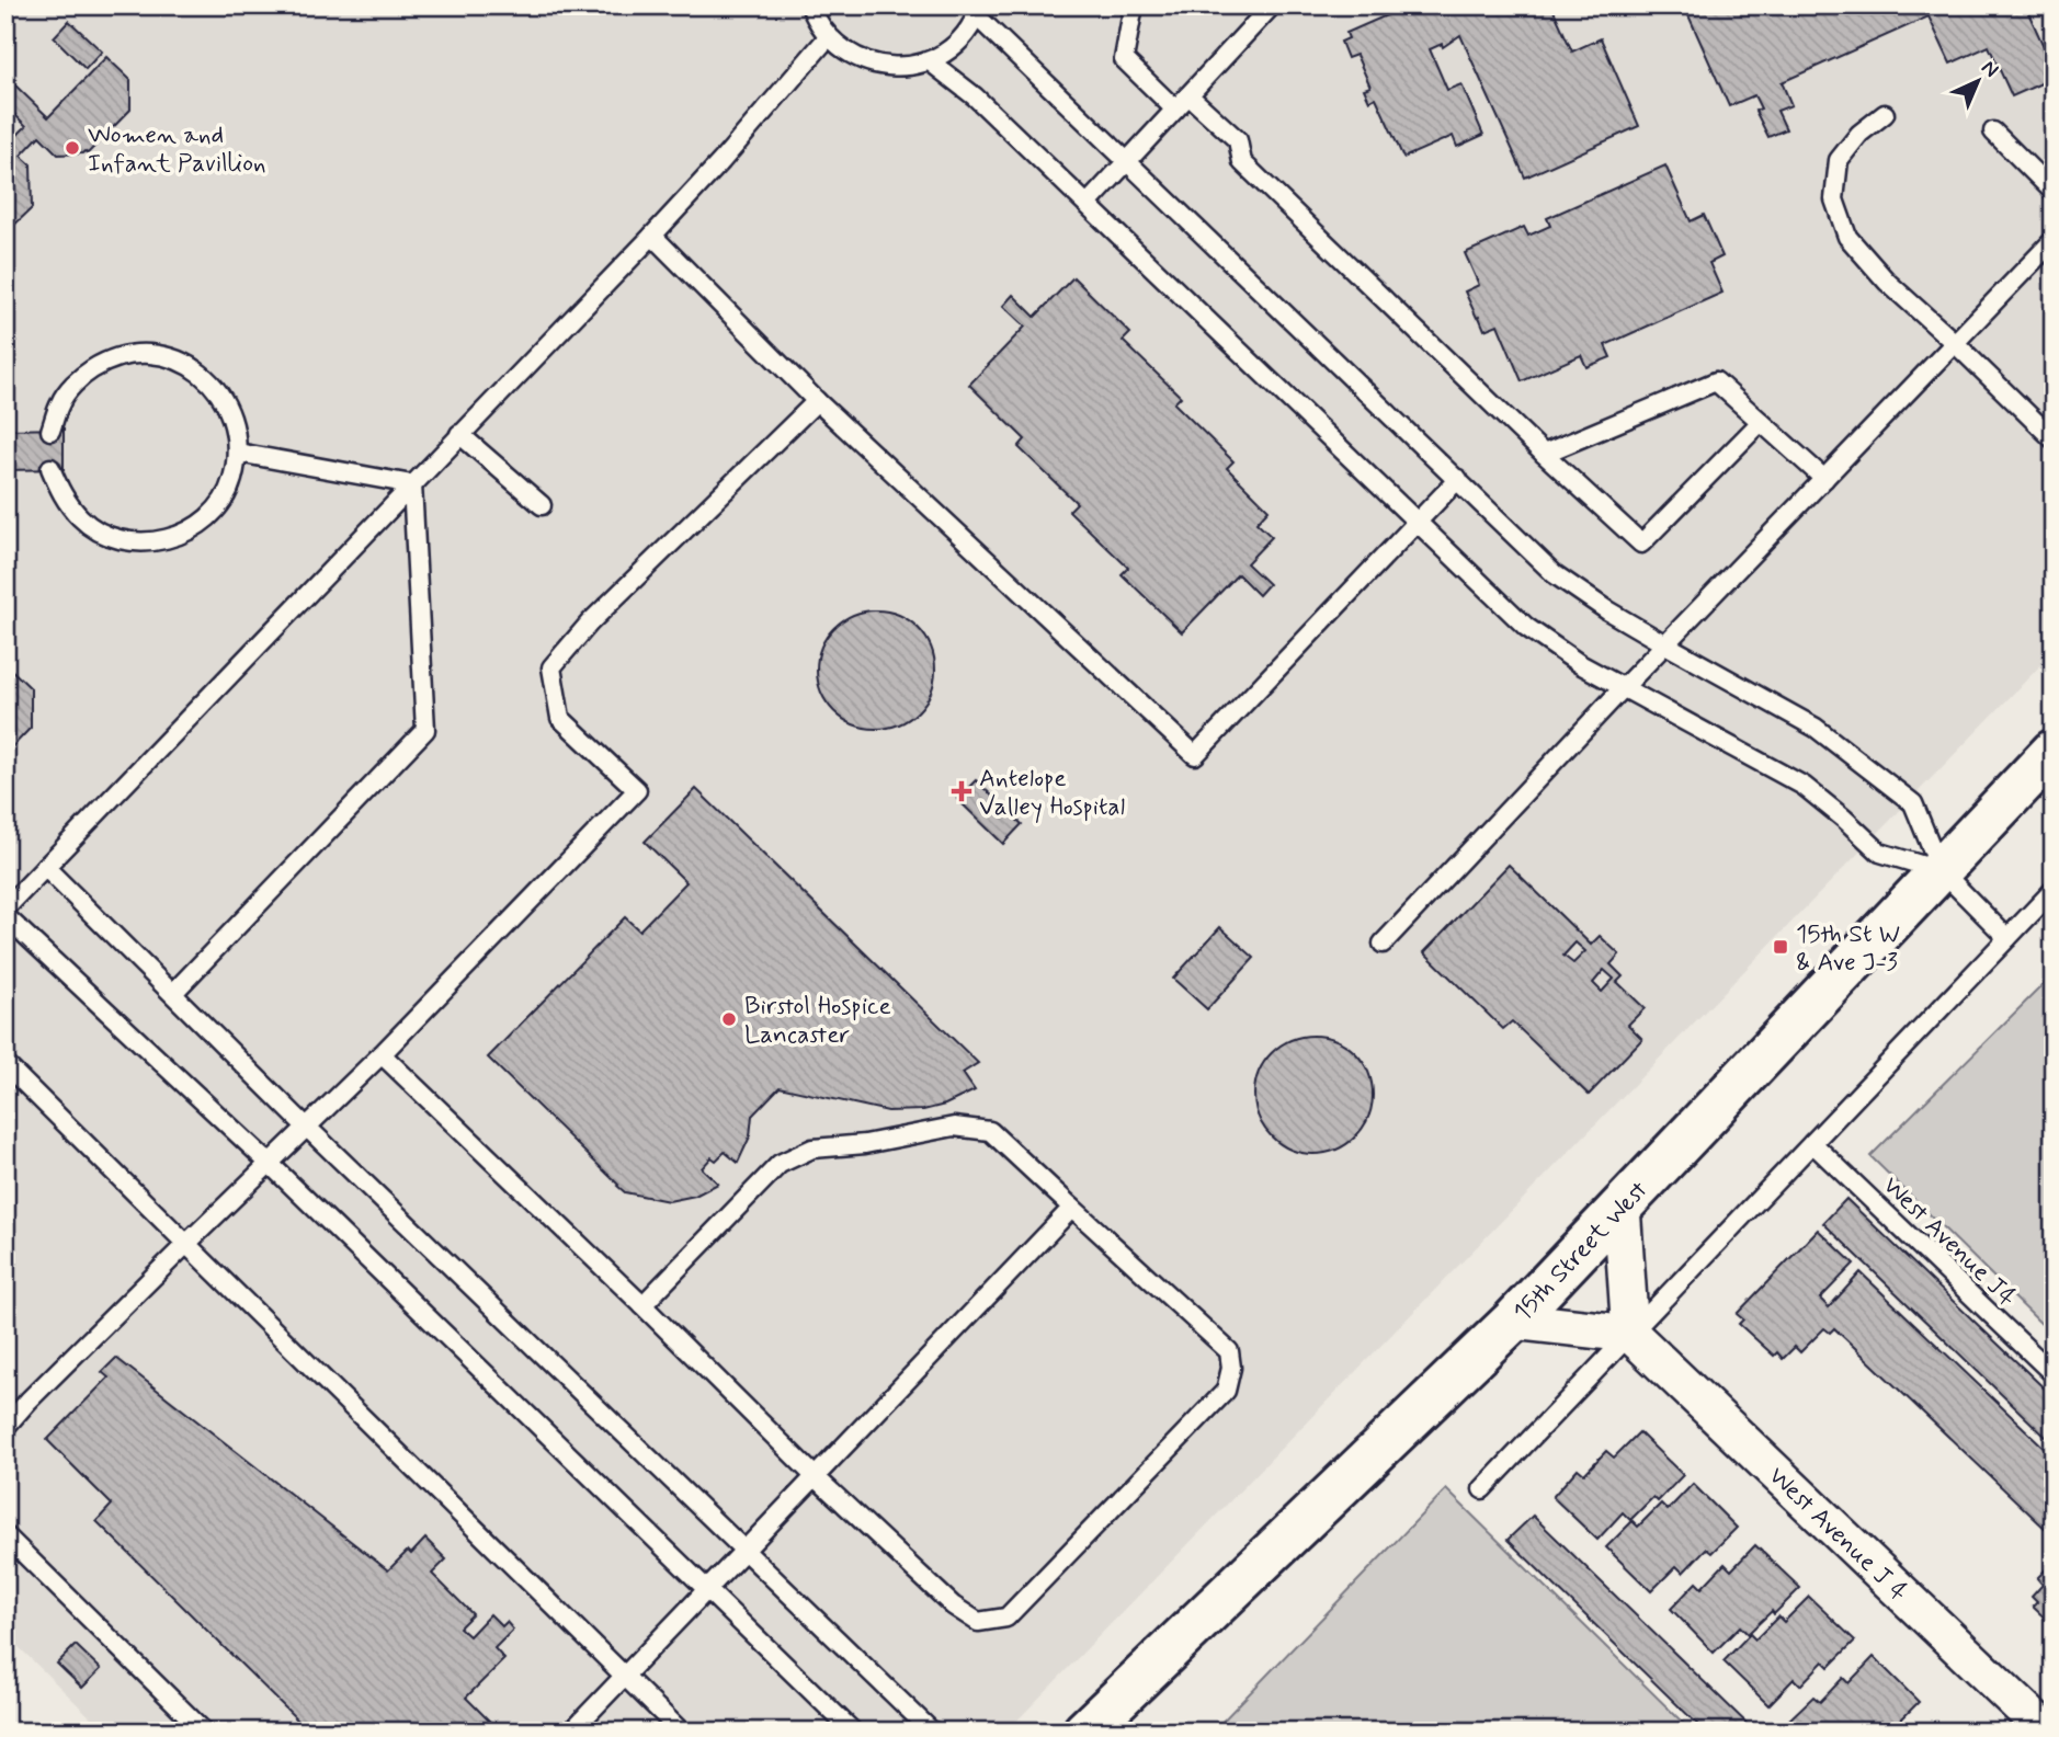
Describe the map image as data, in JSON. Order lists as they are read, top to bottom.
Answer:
{
  "streets": {
    "street": ["15th Street West", "West Avenue J 4"],
    "lane": ["West Avenue J4"]
  },
  "places": {
    "other": ["Women and Infant Pavillion", "Birstol Hospice Lancaster"],
    "health": ["Antelope Valley Hospital"],
    "transit": ["15th St W & Ave J-3"]
  },
  "north": "top right"
}
